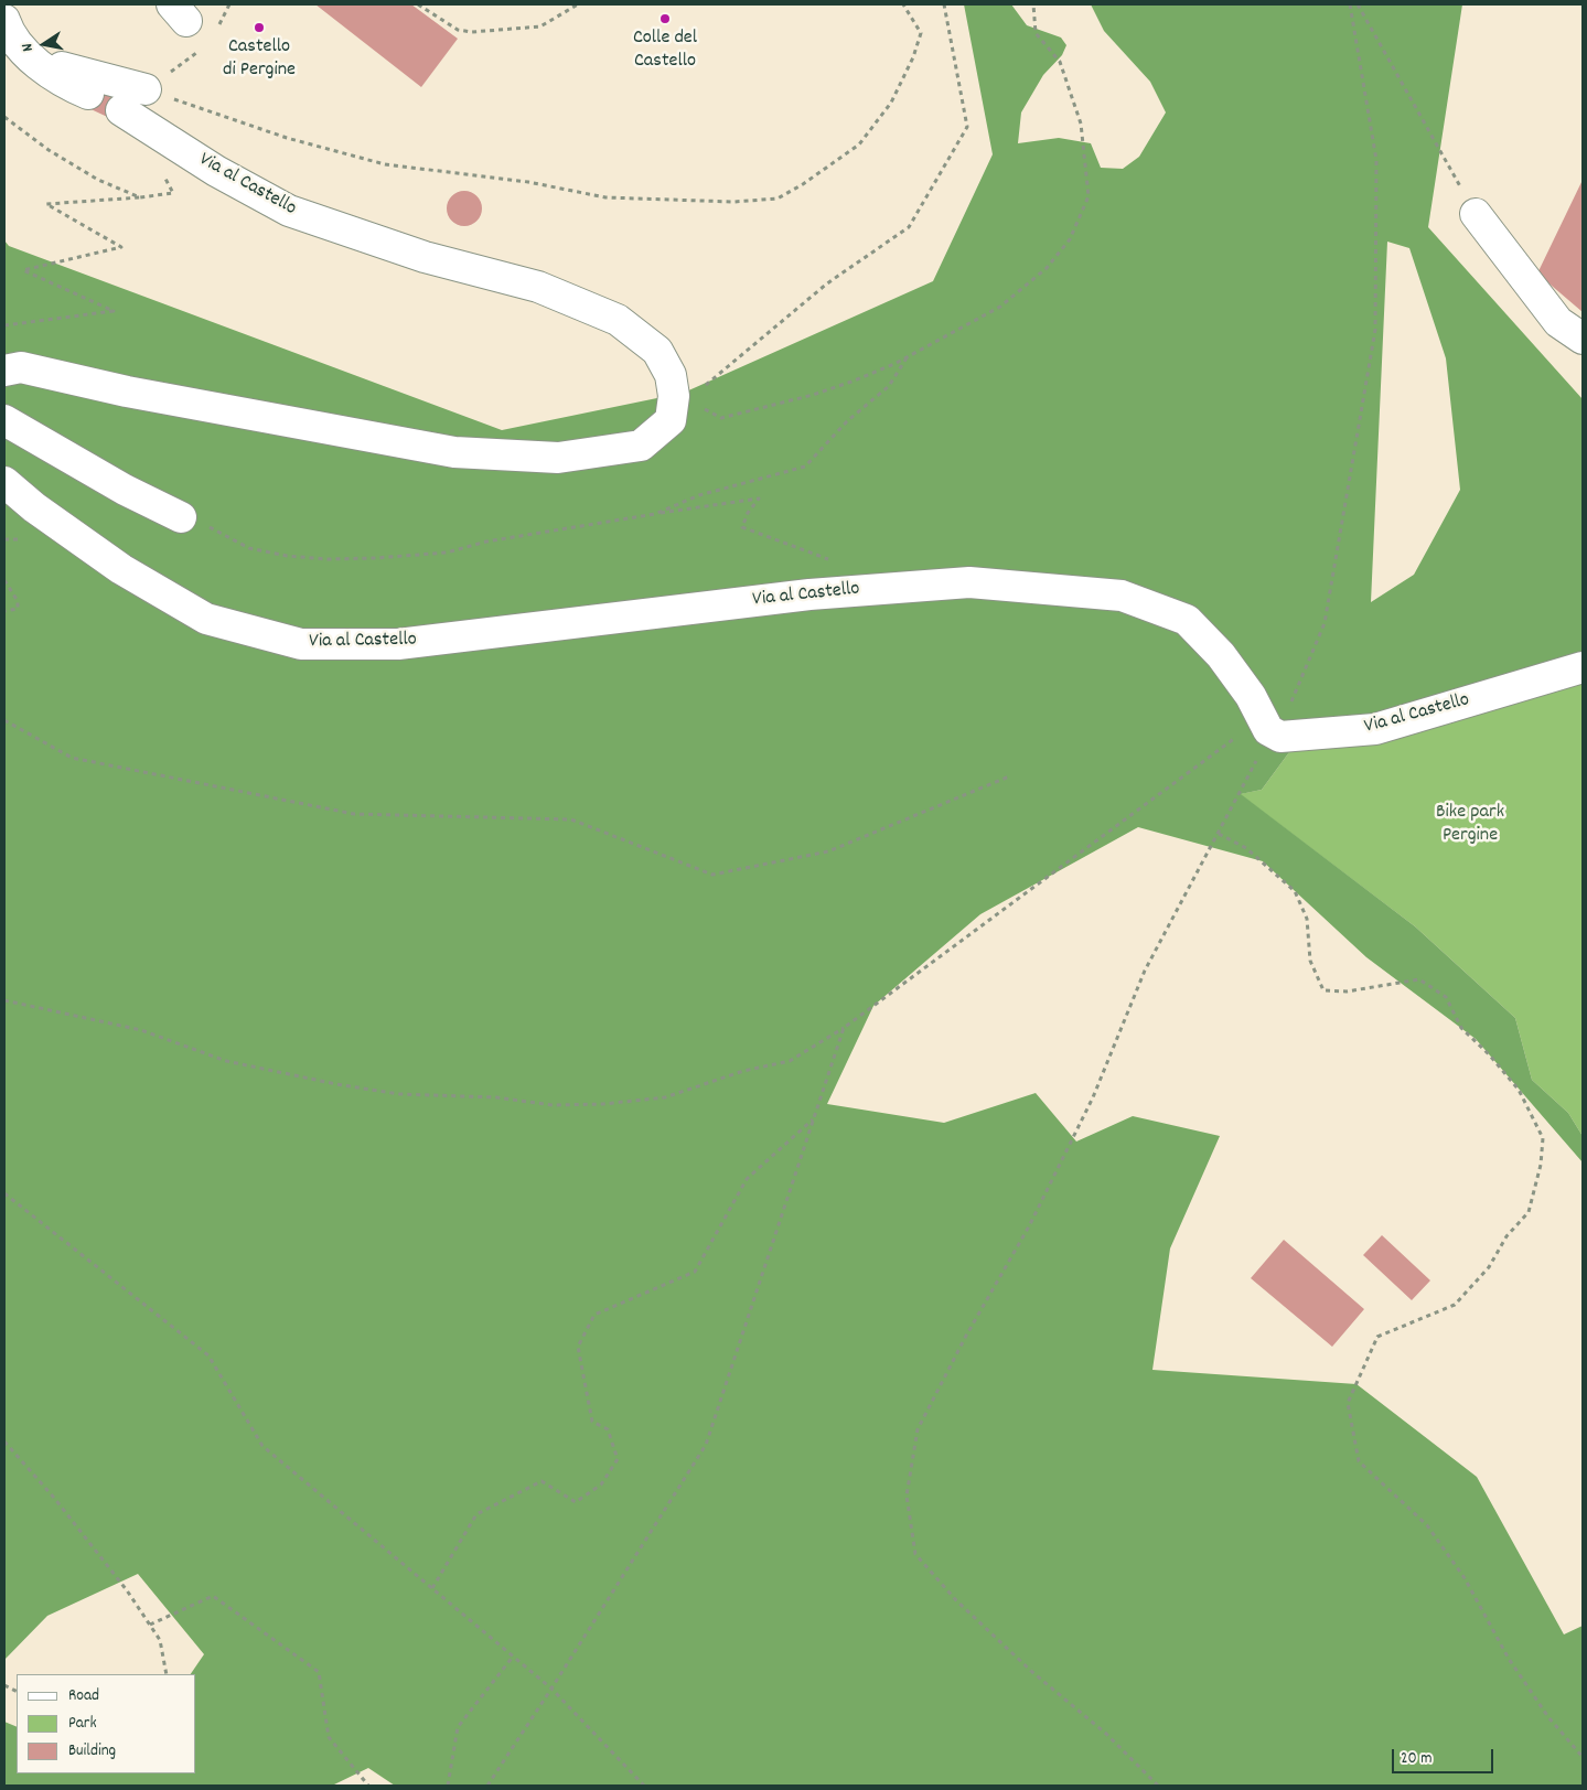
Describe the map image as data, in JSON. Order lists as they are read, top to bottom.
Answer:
{
  "streets": {
    "street": ["Via al Castello"]
  },
  "parks": ["Bike park Pergine"],
  "places": ["Colle del Castello", "Castello di Pergine"],
  "legend": ["Road", "Park", "Building"],
  "scale_bar": "20 m",
  "north": "left"
}
